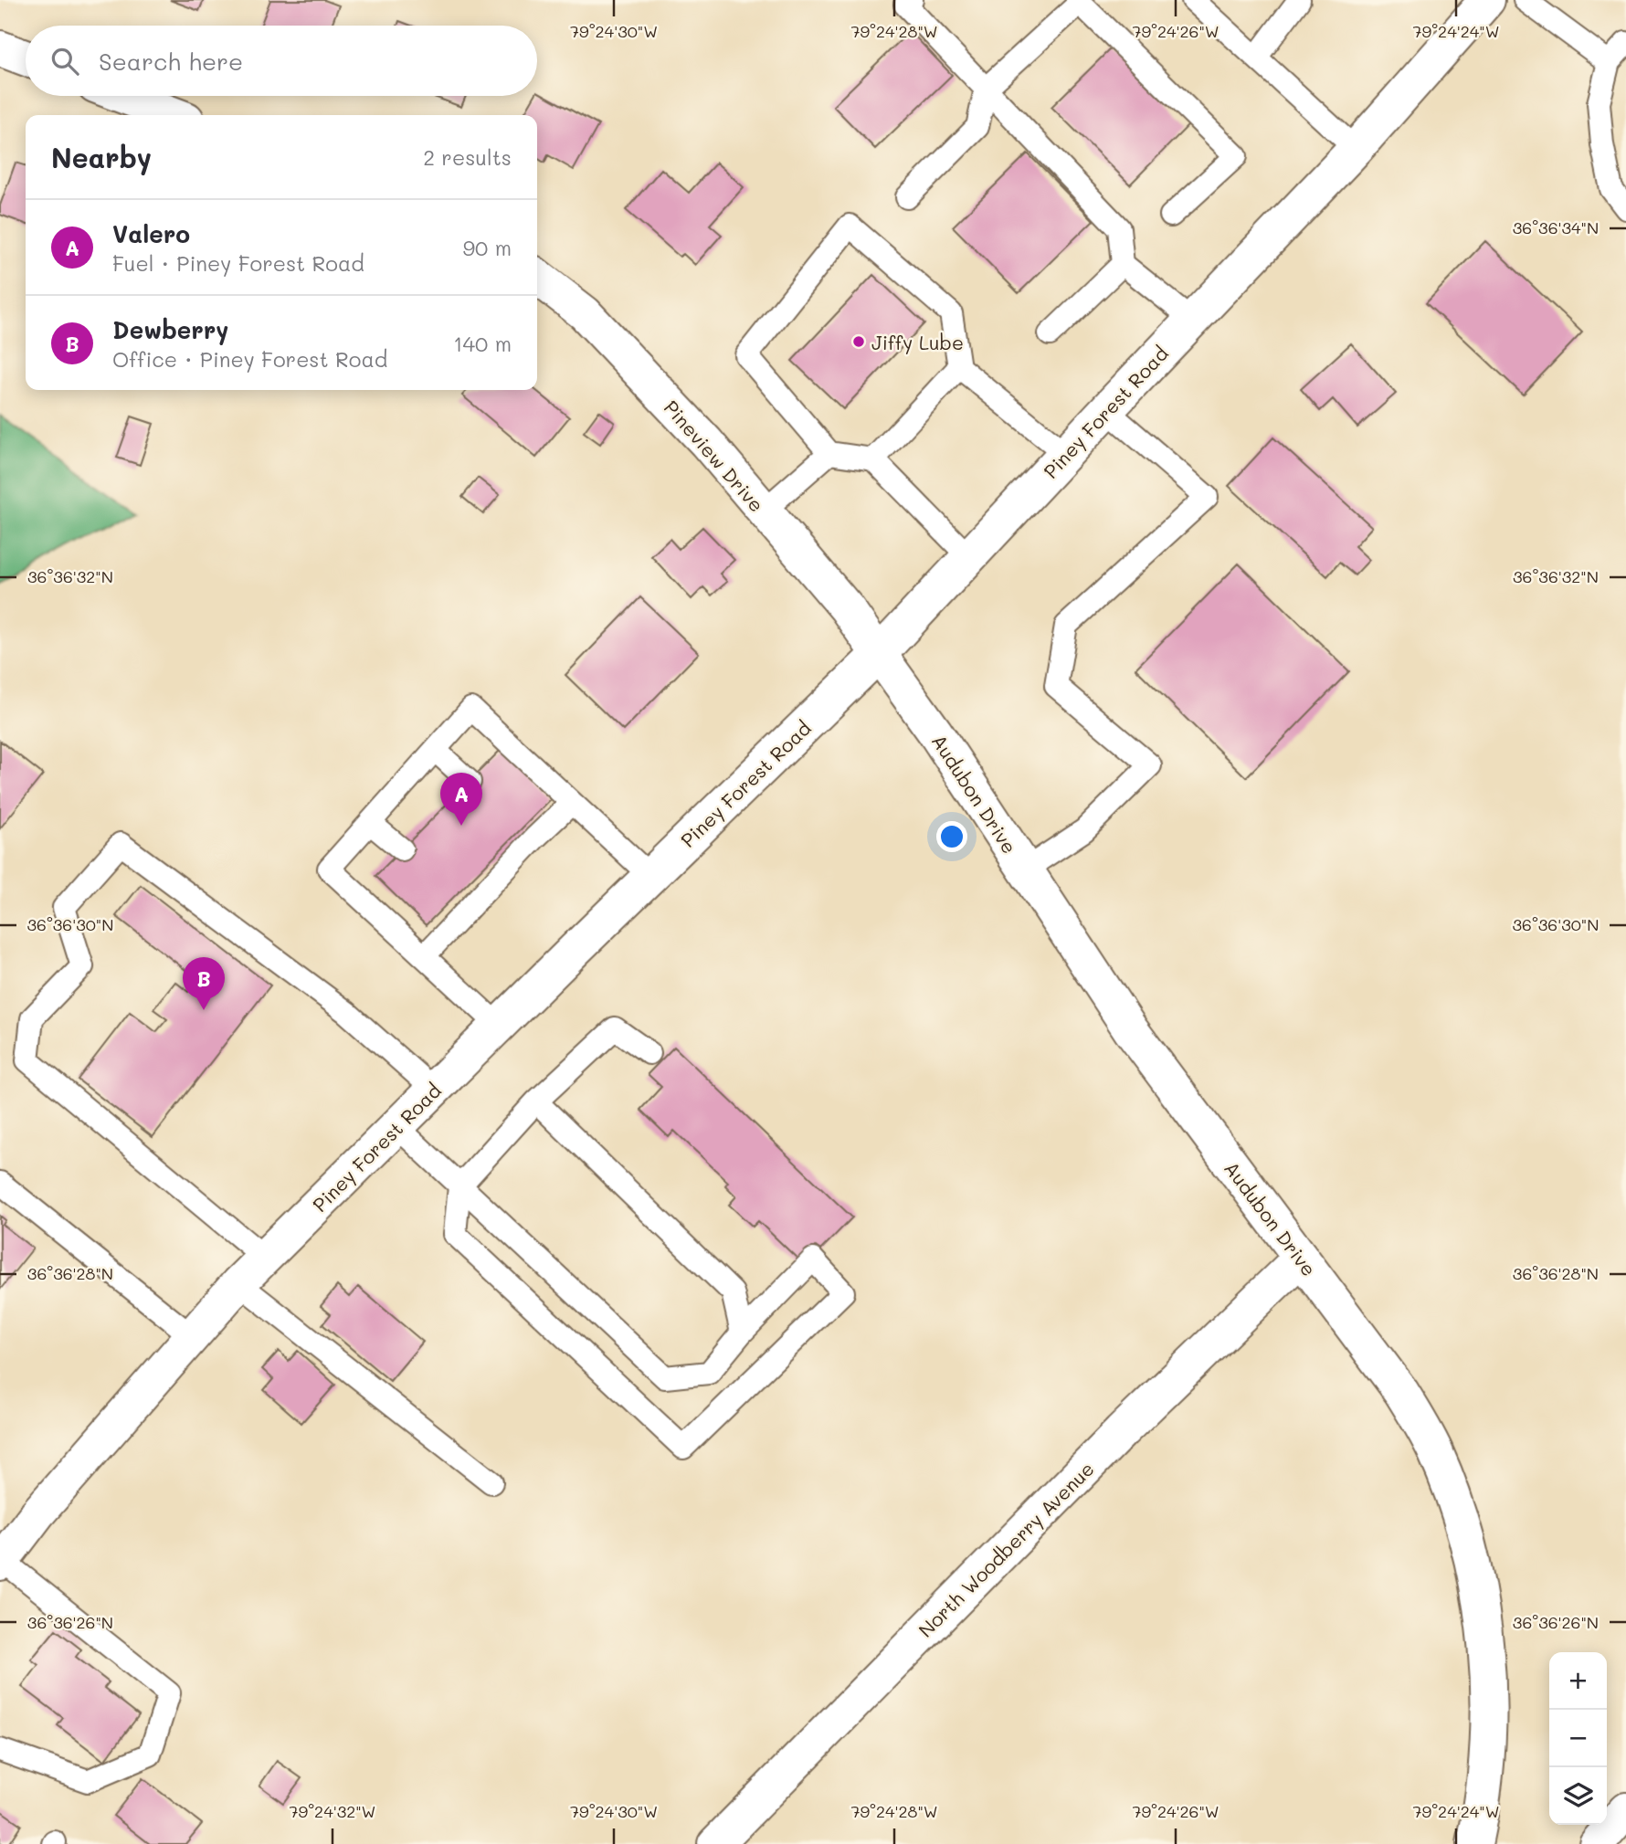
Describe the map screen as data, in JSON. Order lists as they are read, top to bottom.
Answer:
{
  "streets": {
    "street": [
      "Piney Forest Road",
      "Pineview Drive",
      "Audubon Drive",
      "North Woodberry Avenue"
    ]
  },
  "crossings": [
    ["Piney Forest Road", "Pineview Drive"],
    ["Piney Forest Road", "Audubon Drive"],
    ["Pineview Drive", "Audubon Drive"],
    ["Audubon Drive", "North Woodberry Avenue"]
  ],
  "places": ["Jiffy Lube"],
  "page": {
    "search": "Search here",
    "heading": ["Nearby", "2 results"],
    "list": [
      {
        "mark": "A",
        "name": "Valero",
        "note": "Fuel · Piney Forest Road",
        "value": "90 m"
      },
      {
        "mark": "B",
        "name": "Dewberry",
        "note": "Office · Piney Forest Road",
        "value": "140 m"
      }
    ],
    "pins": ["A", "B"],
    "map_buttons": ["+", "−"]
  },
  "coordinates": [
    "79°24'30\"W",
    "79°24'28\"W",
    "79°24'26\"W",
    "79°24'24\"W",
    "36°36'34\"N",
    "36°36'32\"N",
    "36°36'30\"N",
    "36°36'28\"N",
    "36°36'26\"N",
    "79°24'32\"W"
  ]
}
